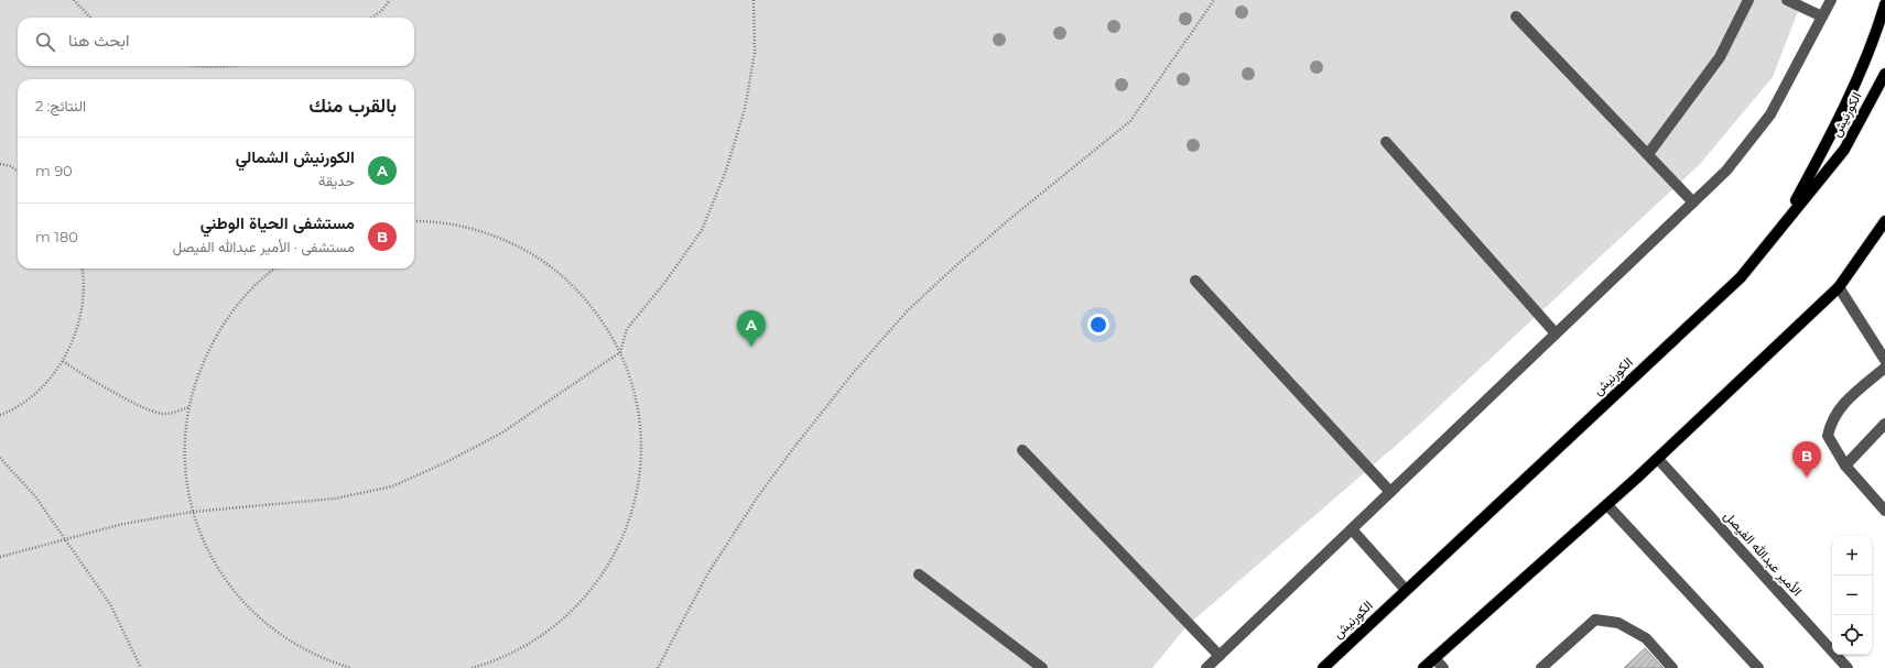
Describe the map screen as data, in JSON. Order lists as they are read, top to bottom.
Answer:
{
  "streets": {
    "main road": ["الكورنيش"],
    "street": ["الأمير عبدالله الفيصل"]
  },
  "page": {
    "search": "ابحث هنا",
    "heading": ["بالقرب منك", "النتائج: 2"],
    "list": [
      {
        "mark": "A",
        "name": "الكورنيش الشمالي",
        "note": "حديقة",
        "value": "90 m"
      },
      {
        "mark": "B",
        "name": "مستشفى الحياة الوطني",
        "note": "مستشفى · الأمير عبدالله الفيصل",
        "value": "180 m"
      }
    ],
    "pins": ["A", "B"],
    "map_buttons": ["+", "−"]
  }
}
